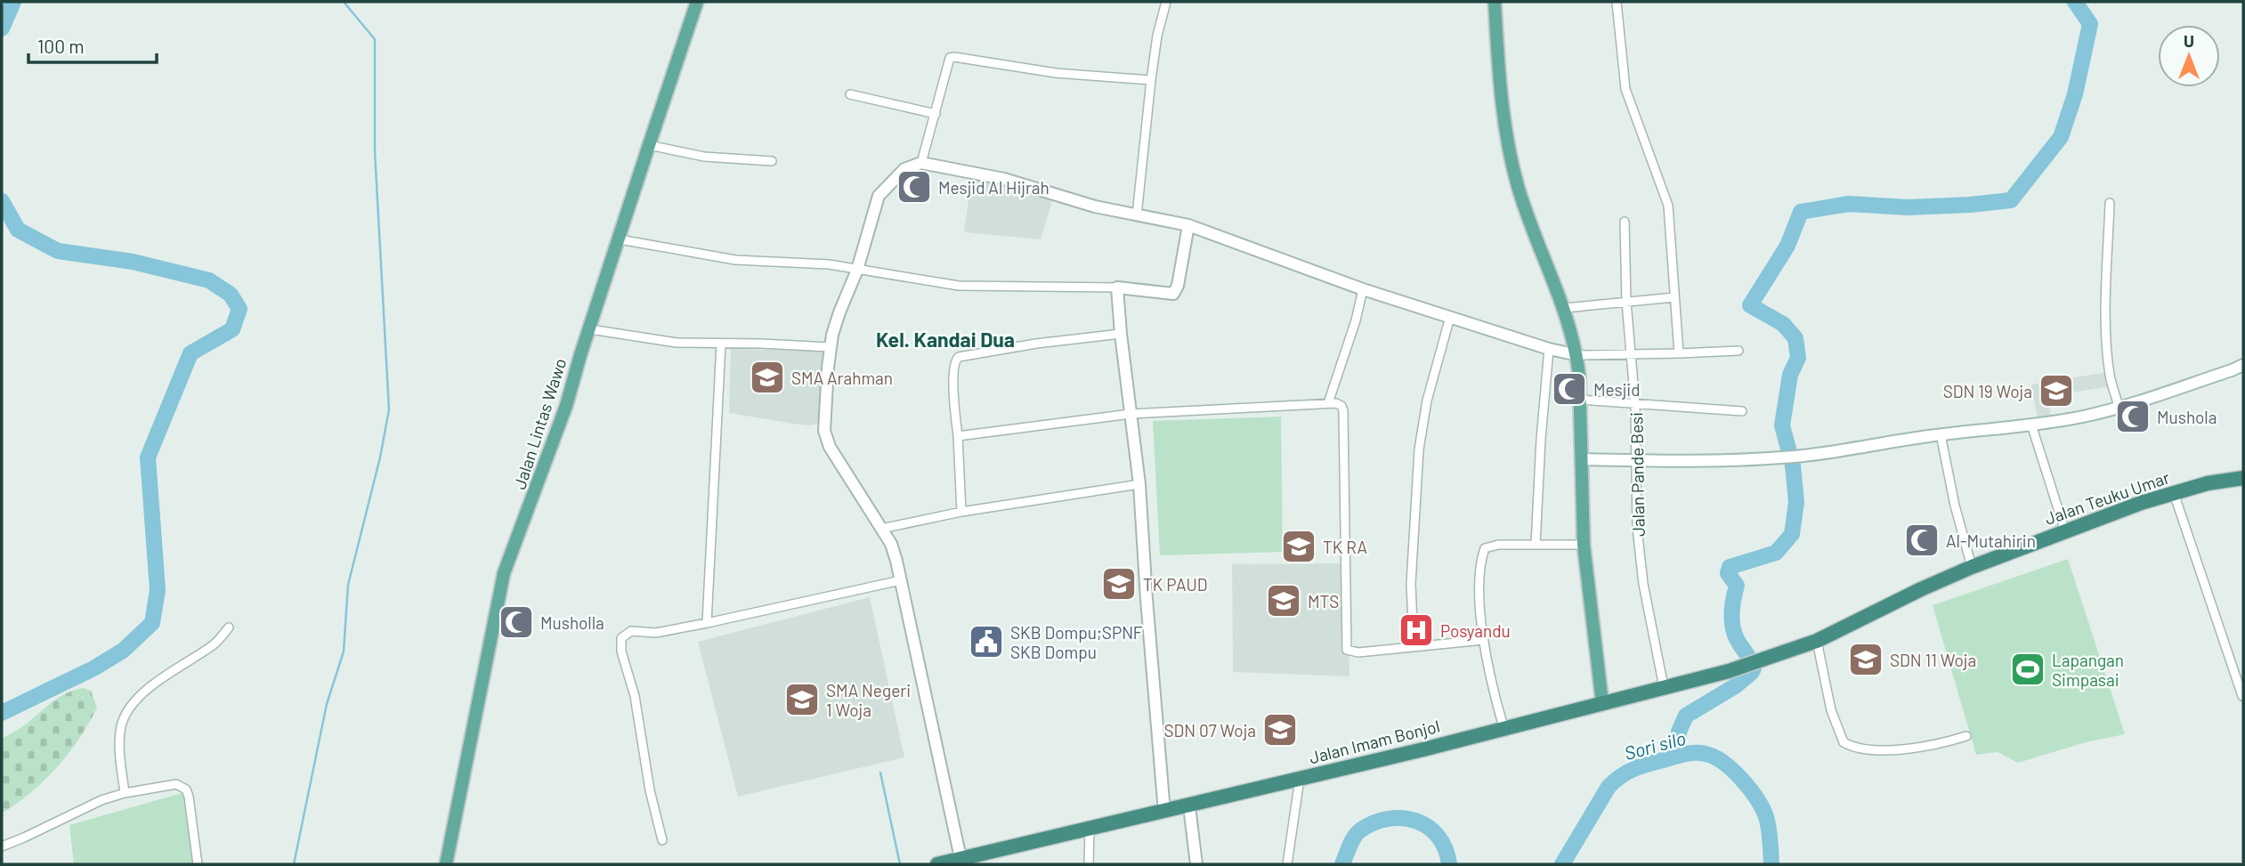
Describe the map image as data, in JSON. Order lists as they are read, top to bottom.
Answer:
{
  "streets": {
    "highway": ["Jalan Teuku Umar", "Jalan Imam Bonjol"],
    "main road": ["Jalan Lintas Wawo"],
    "street": ["Jalan Pande Besi"]
  },
  "crossings": [
    ["Jalan Pande Besi", "Jalan Imam Bonjol"],
    ["Jalan Teuku Umar", "Jalan Imam Bonjol"]
  ],
  "districts": ["Kel. Kandai Dua"],
  "water": ["Sori silo"],
  "places": {
    "mosque": [
      "Mesjid Al Hijrah",
      "Mesjid",
      "Mushola",
      "Al-Mutahirin",
      "Musholla"
    ],
    "school or university": [
      "SMA Arahman",
      "SDN 19 Woja",
      "TK RA",
      "TK PAUD",
      "MTS",
      "SDN 11 Woja",
      "SMA Negeri 1 Woja",
      "SDN 07 Woja"
    ],
    "hospital": ["Posyandu"],
    "public building": ["SKB Dompu;SPNF SKB Dompu"],
    "sports": ["Lapangan Simpasai"]
  },
  "scale_bar": "100 m",
  "north": "top"
}
